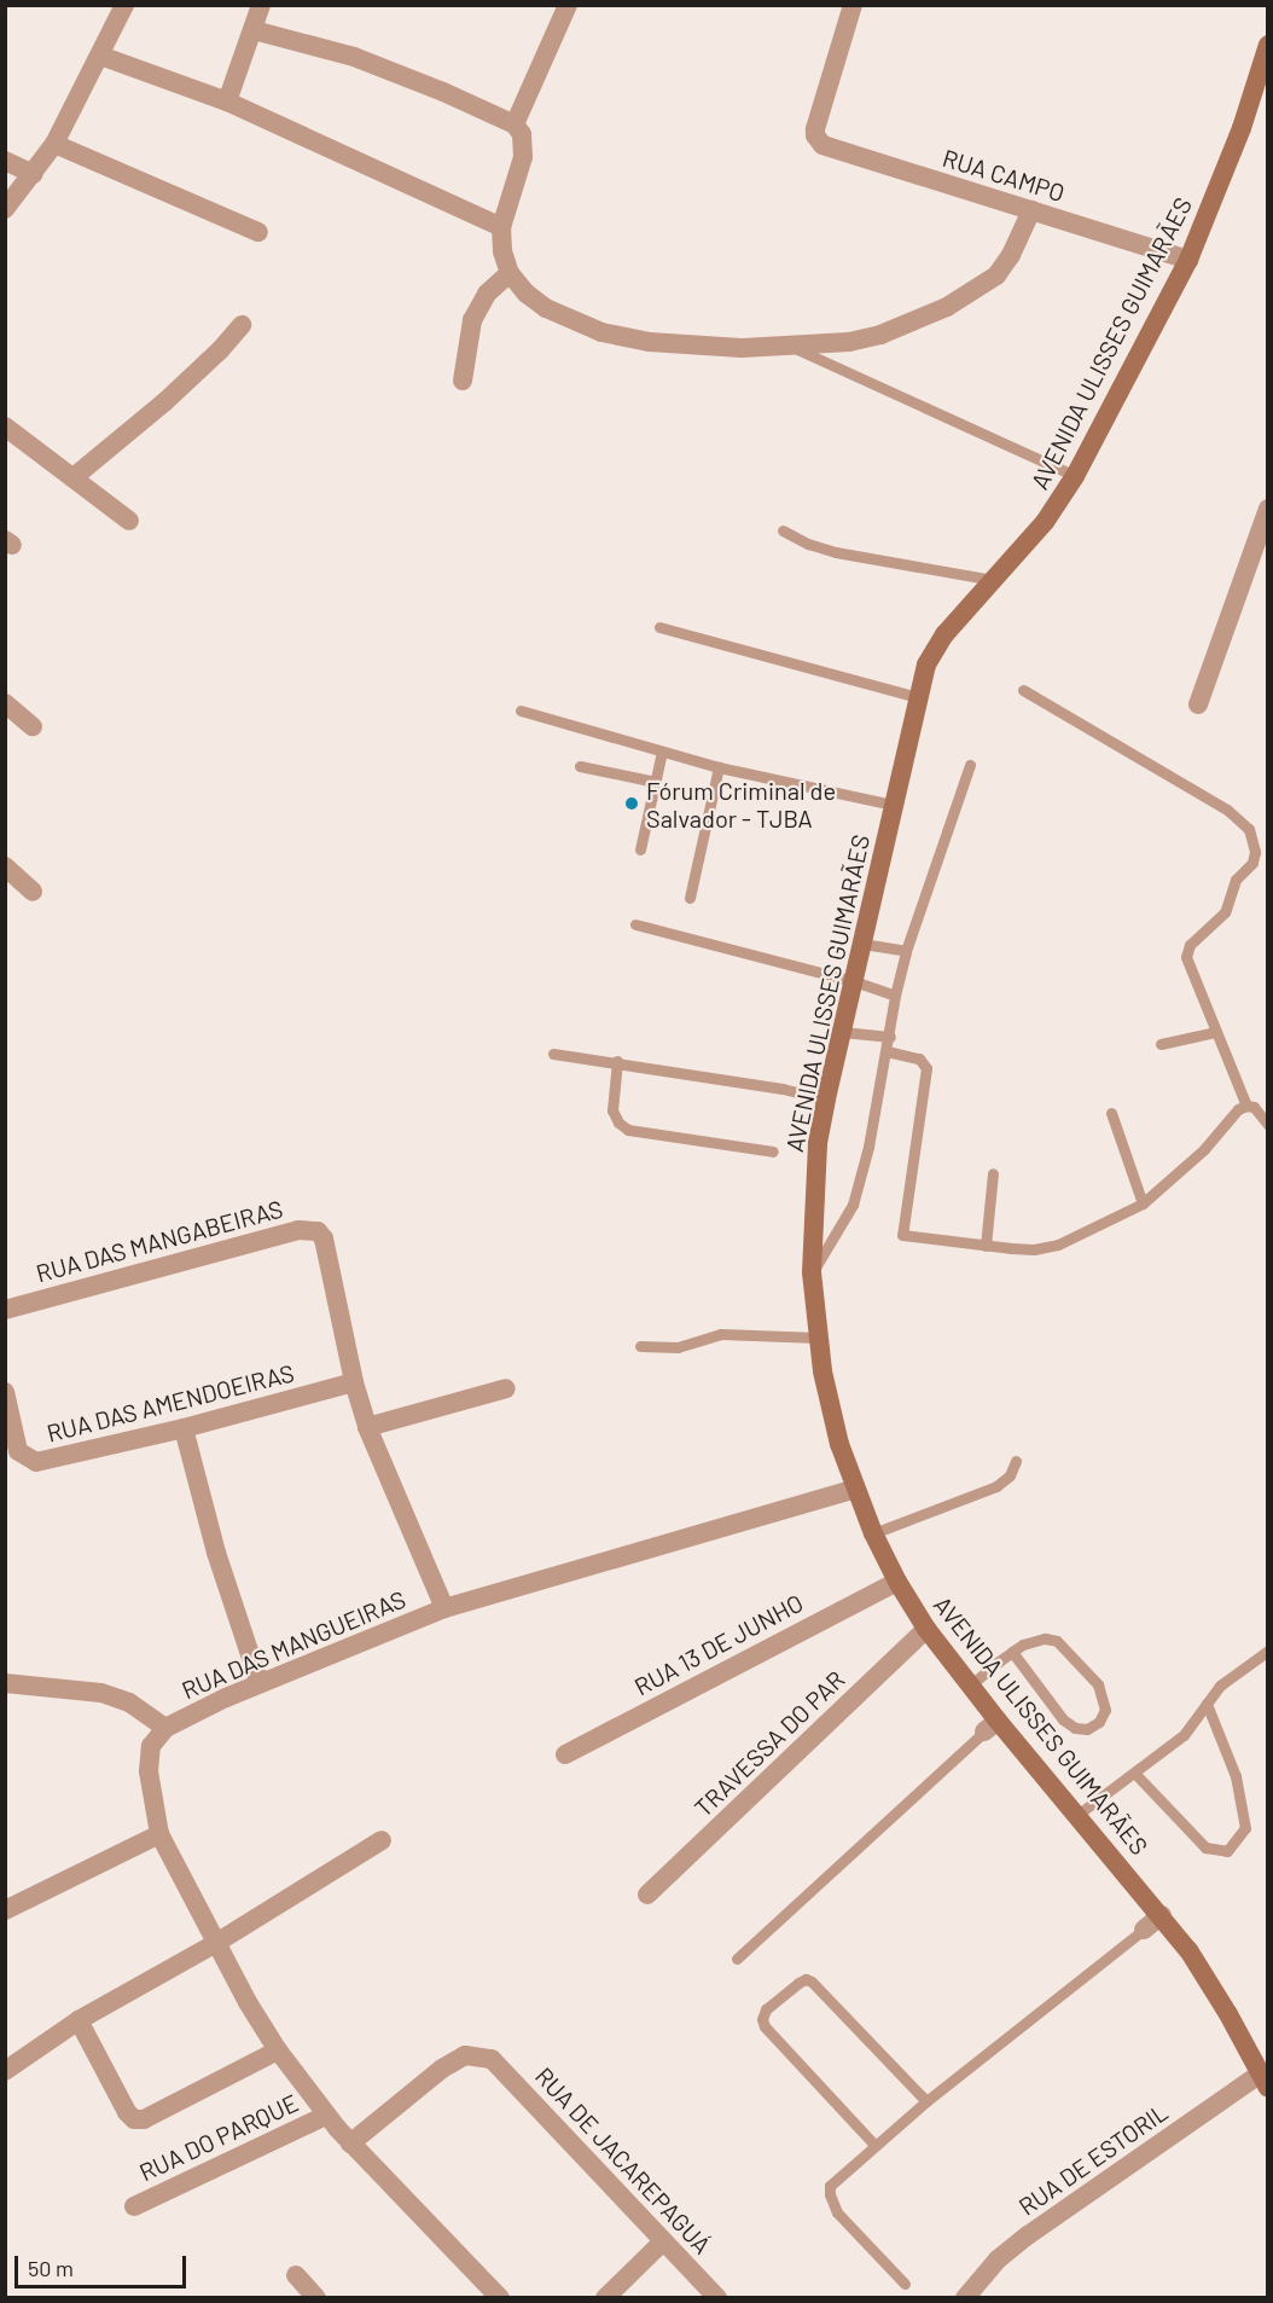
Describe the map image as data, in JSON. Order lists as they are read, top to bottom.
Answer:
{
  "streets": {
    "main road": ["AVENIDA ULISSES GUIMARÃES"],
    "street": [
      "RUA CAMPO",
      "RUA DAS MANGABEIRAS",
      "RUA DAS AMENDOEIRAS",
      "RUA DAS MANGUEIRAS",
      "RUA 13 DE JUNHO",
      "TRAVESSA DO PAR",
      "RUA DO PARQUE",
      "RUA DE ESTORIL",
      "RUA DE JACAREPAGUÁ"
    ]
  },
  "crossings": [
    ["RUA CAMPO", "AVENIDA ULISSES GUIMARÃES"],
    ["AVENIDA ULISSES GUIMARÃES", "RUA DAS MANGUEIRAS"],
    ["AVENIDA ULISSES GUIMARÃES", "RUA 13 DE JUNHO"],
    ["AVENIDA ULISSES GUIMARÃES", "TRAVESSA DO PAR"],
    ["AVENIDA ULISSES GUIMARÃES", "RUA DE ESTORIL"],
    ["RUA DAS MANGABEIRAS", "RUA DAS AMENDOEIRAS"],
    ["RUA DAS MANGABEIRAS", "RUA DAS MANGUEIRAS"],
    ["RUA DAS MANGUEIRAS", "RUA DO PARQUE"],
    ["RUA DAS MANGUEIRAS", "RUA DE JACAREPAGUÁ"]
  ],
  "places": ["Fórum Criminal de Salvador - TJBA"],
  "scale_bar": "50 m"
}
